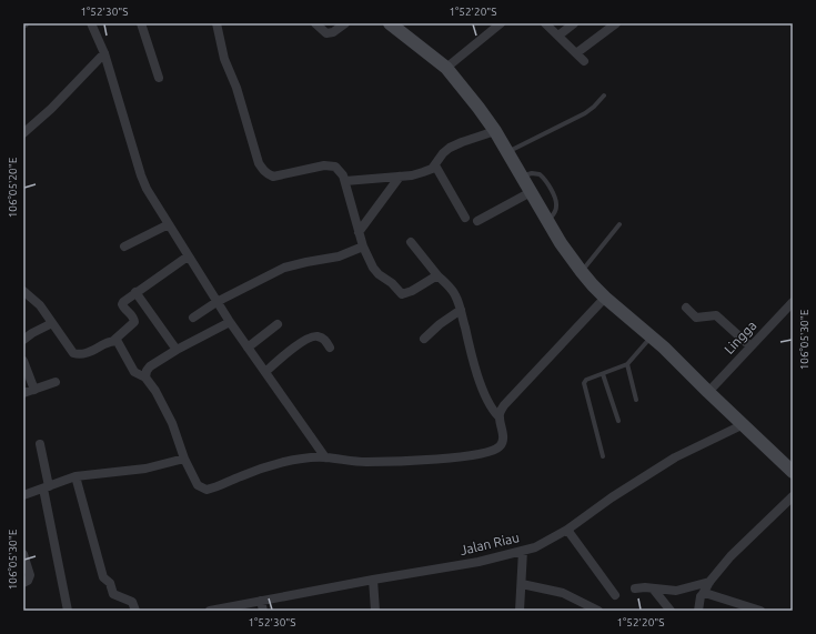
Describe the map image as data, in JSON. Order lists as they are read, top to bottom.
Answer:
{
  "streets": {
    "street": ["Lingga", "Jalan Riau"]
  },
  "coordinates": [
    "1°52'30\"S",
    "1°52'20\"S",
    "106°05'20\"E",
    "106°05'30\"E"
  ]
}
